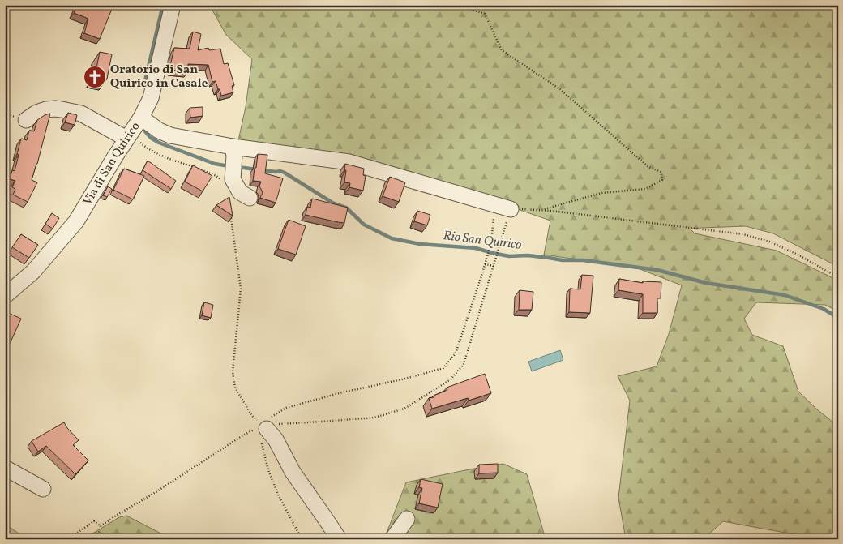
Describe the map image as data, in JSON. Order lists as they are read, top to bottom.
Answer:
{
  "streets": {
    "street": ["Via di San Quirico"]
  },
  "water": ["Rio San Quirico"],
  "places": {
    "church": ["Oratorio di San Quirico in Casale"]
  }
}
